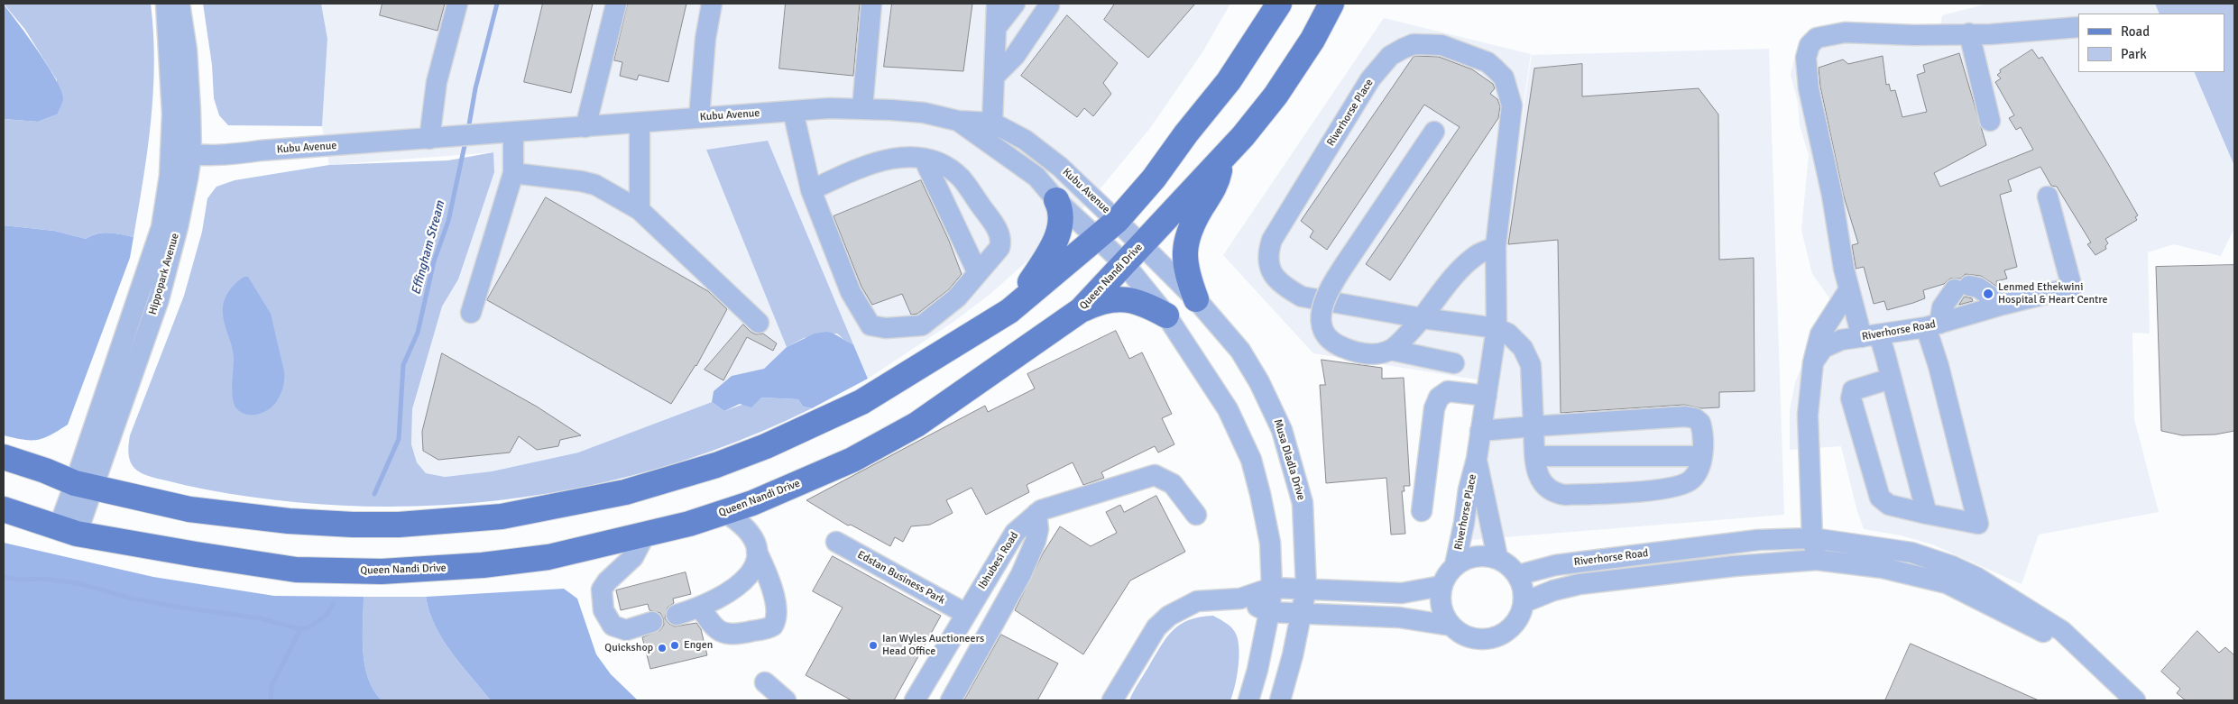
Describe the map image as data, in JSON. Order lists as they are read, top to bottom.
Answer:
{
  "streets": {
    "main road": ["Queen Nandi Drive"],
    "street": [
      "Riverhorse Place",
      "Kubu Avenue",
      "Hippopark Avenue",
      "Riverhorse Road",
      "Musa Dladla Drive",
      "Ibhubesi Road",
      "Edstan Business Park"
    ]
  },
  "crossings": [
    ["Riverhorse Place", "Riverhorse Road"],
    ["Kubu Avenue", "Hippopark Avenue"],
    ["Kubu Avenue", "Musa Dladla Drive"],
    ["Hippopark Avenue", "Queen Nandi Drive"],
    ["Queen Nandi Drive", "Musa Dladla Drive"],
    ["Ibhubesi Road", "Edstan Business Park"]
  ],
  "water": ["Effingham Stream"],
  "places": [
    "Lenmed Ethekwini Hospital & Heart Centre",
    "Engen",
    "Ian Wyles Auctioneers Head Office",
    "Quickshop"
  ],
  "legend": ["Road", "Park"]
}
